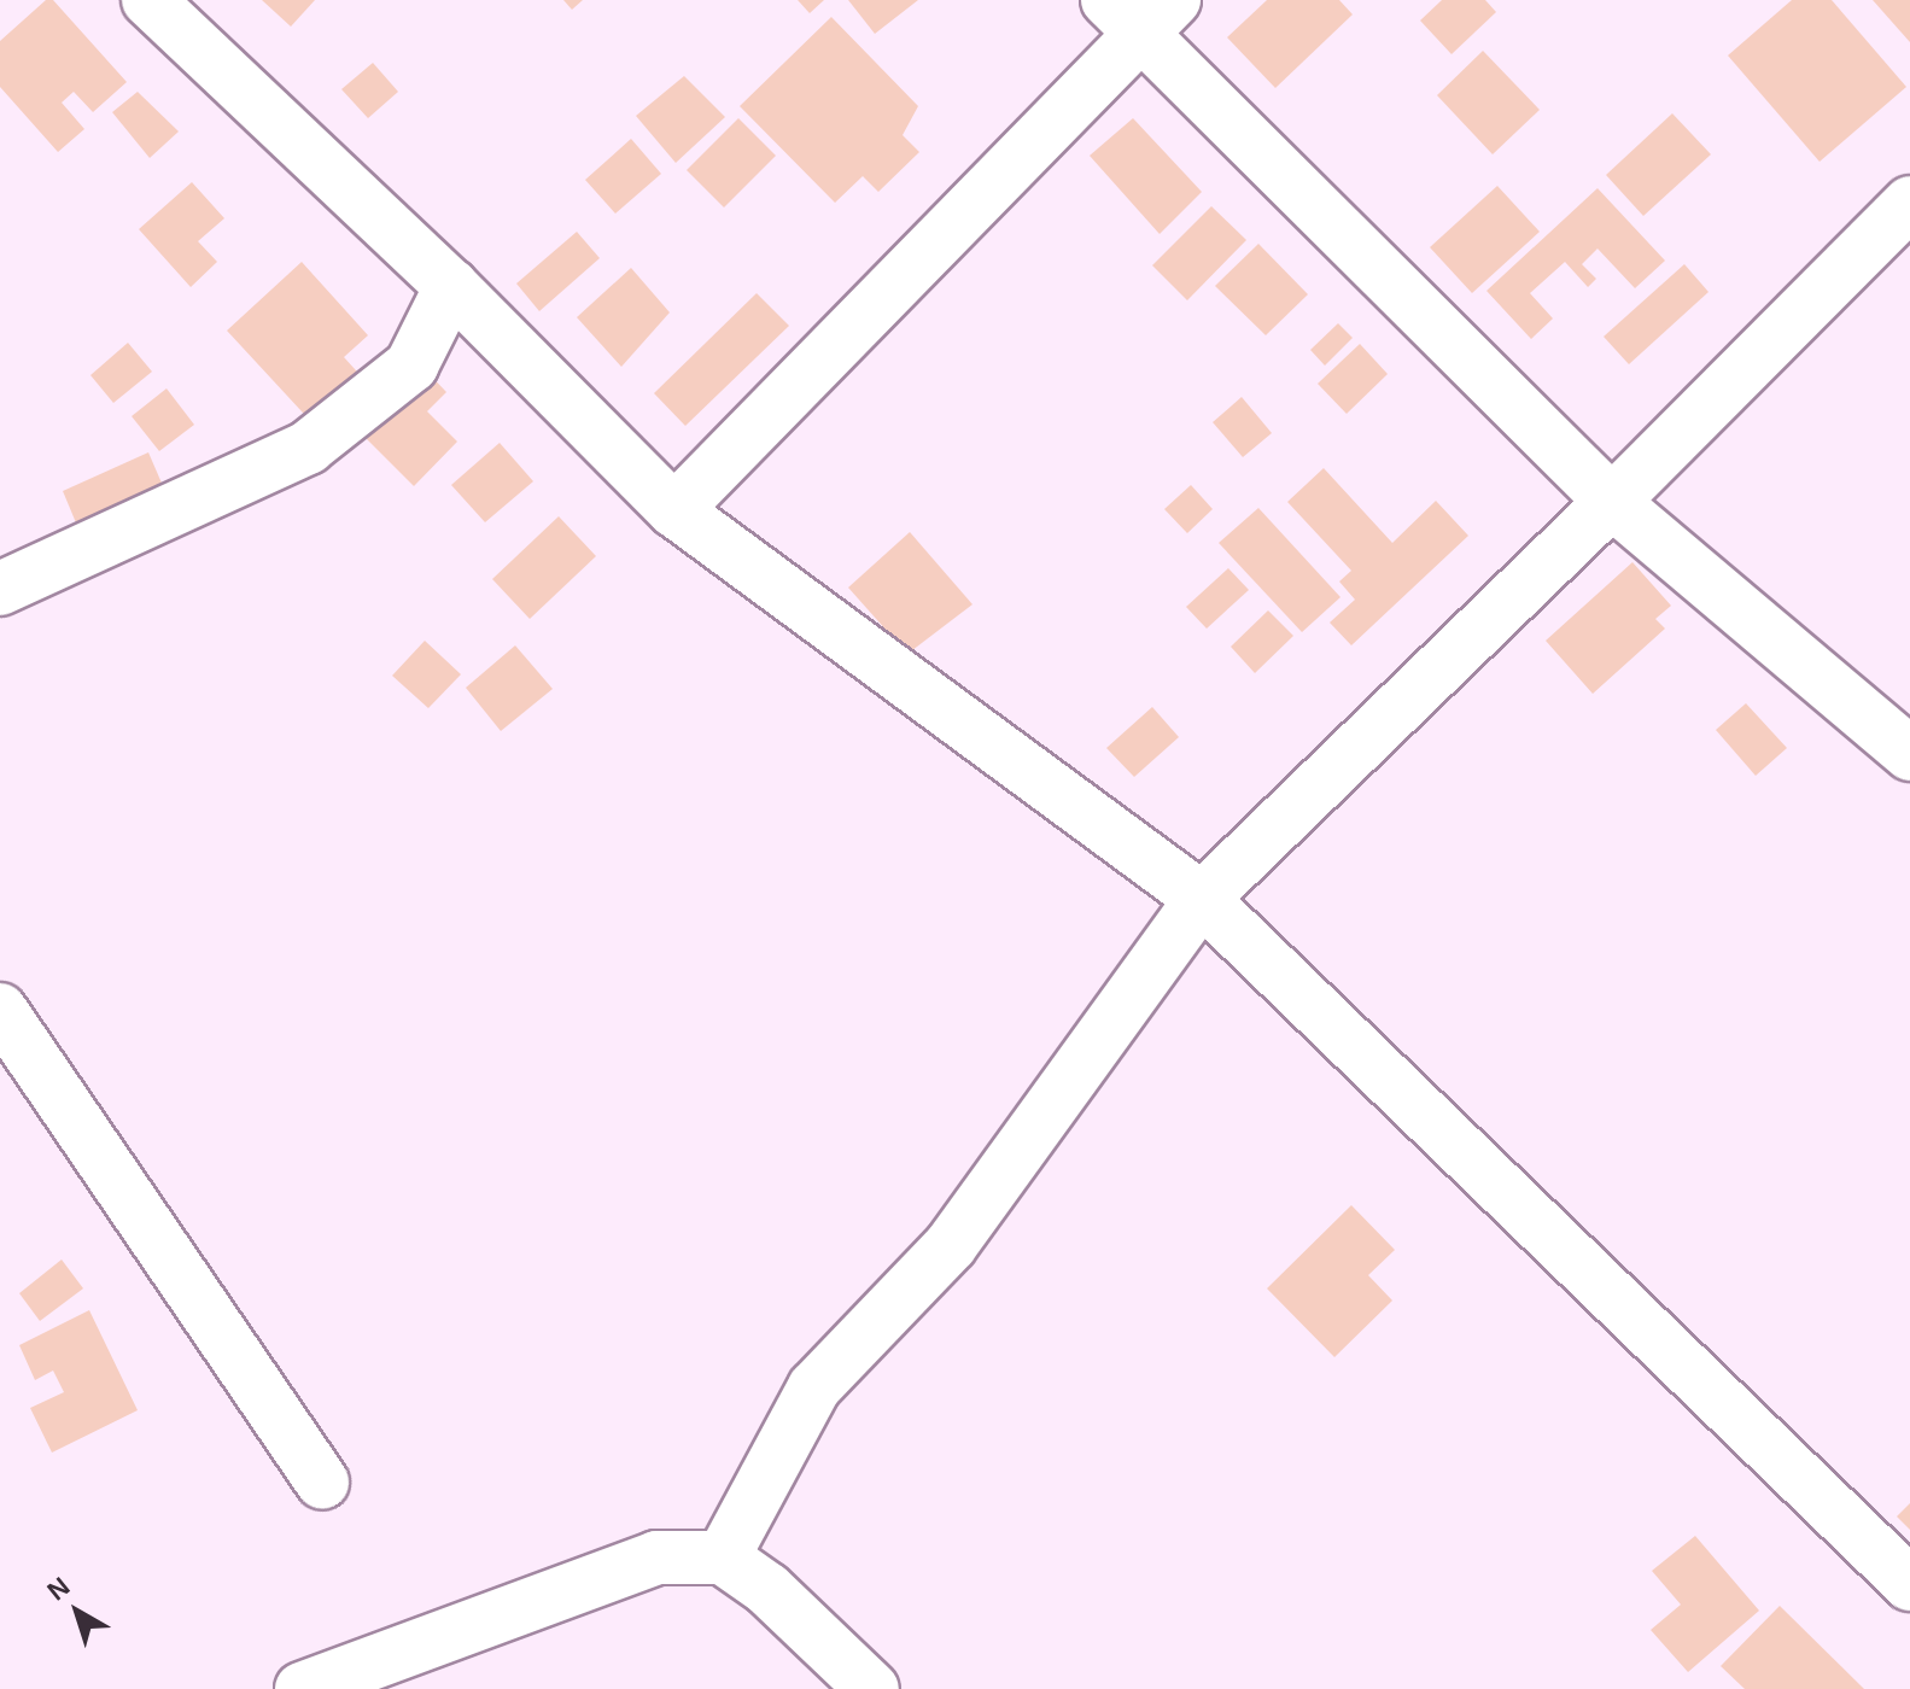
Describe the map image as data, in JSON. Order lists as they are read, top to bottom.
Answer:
{
  "north": "top left"
}
